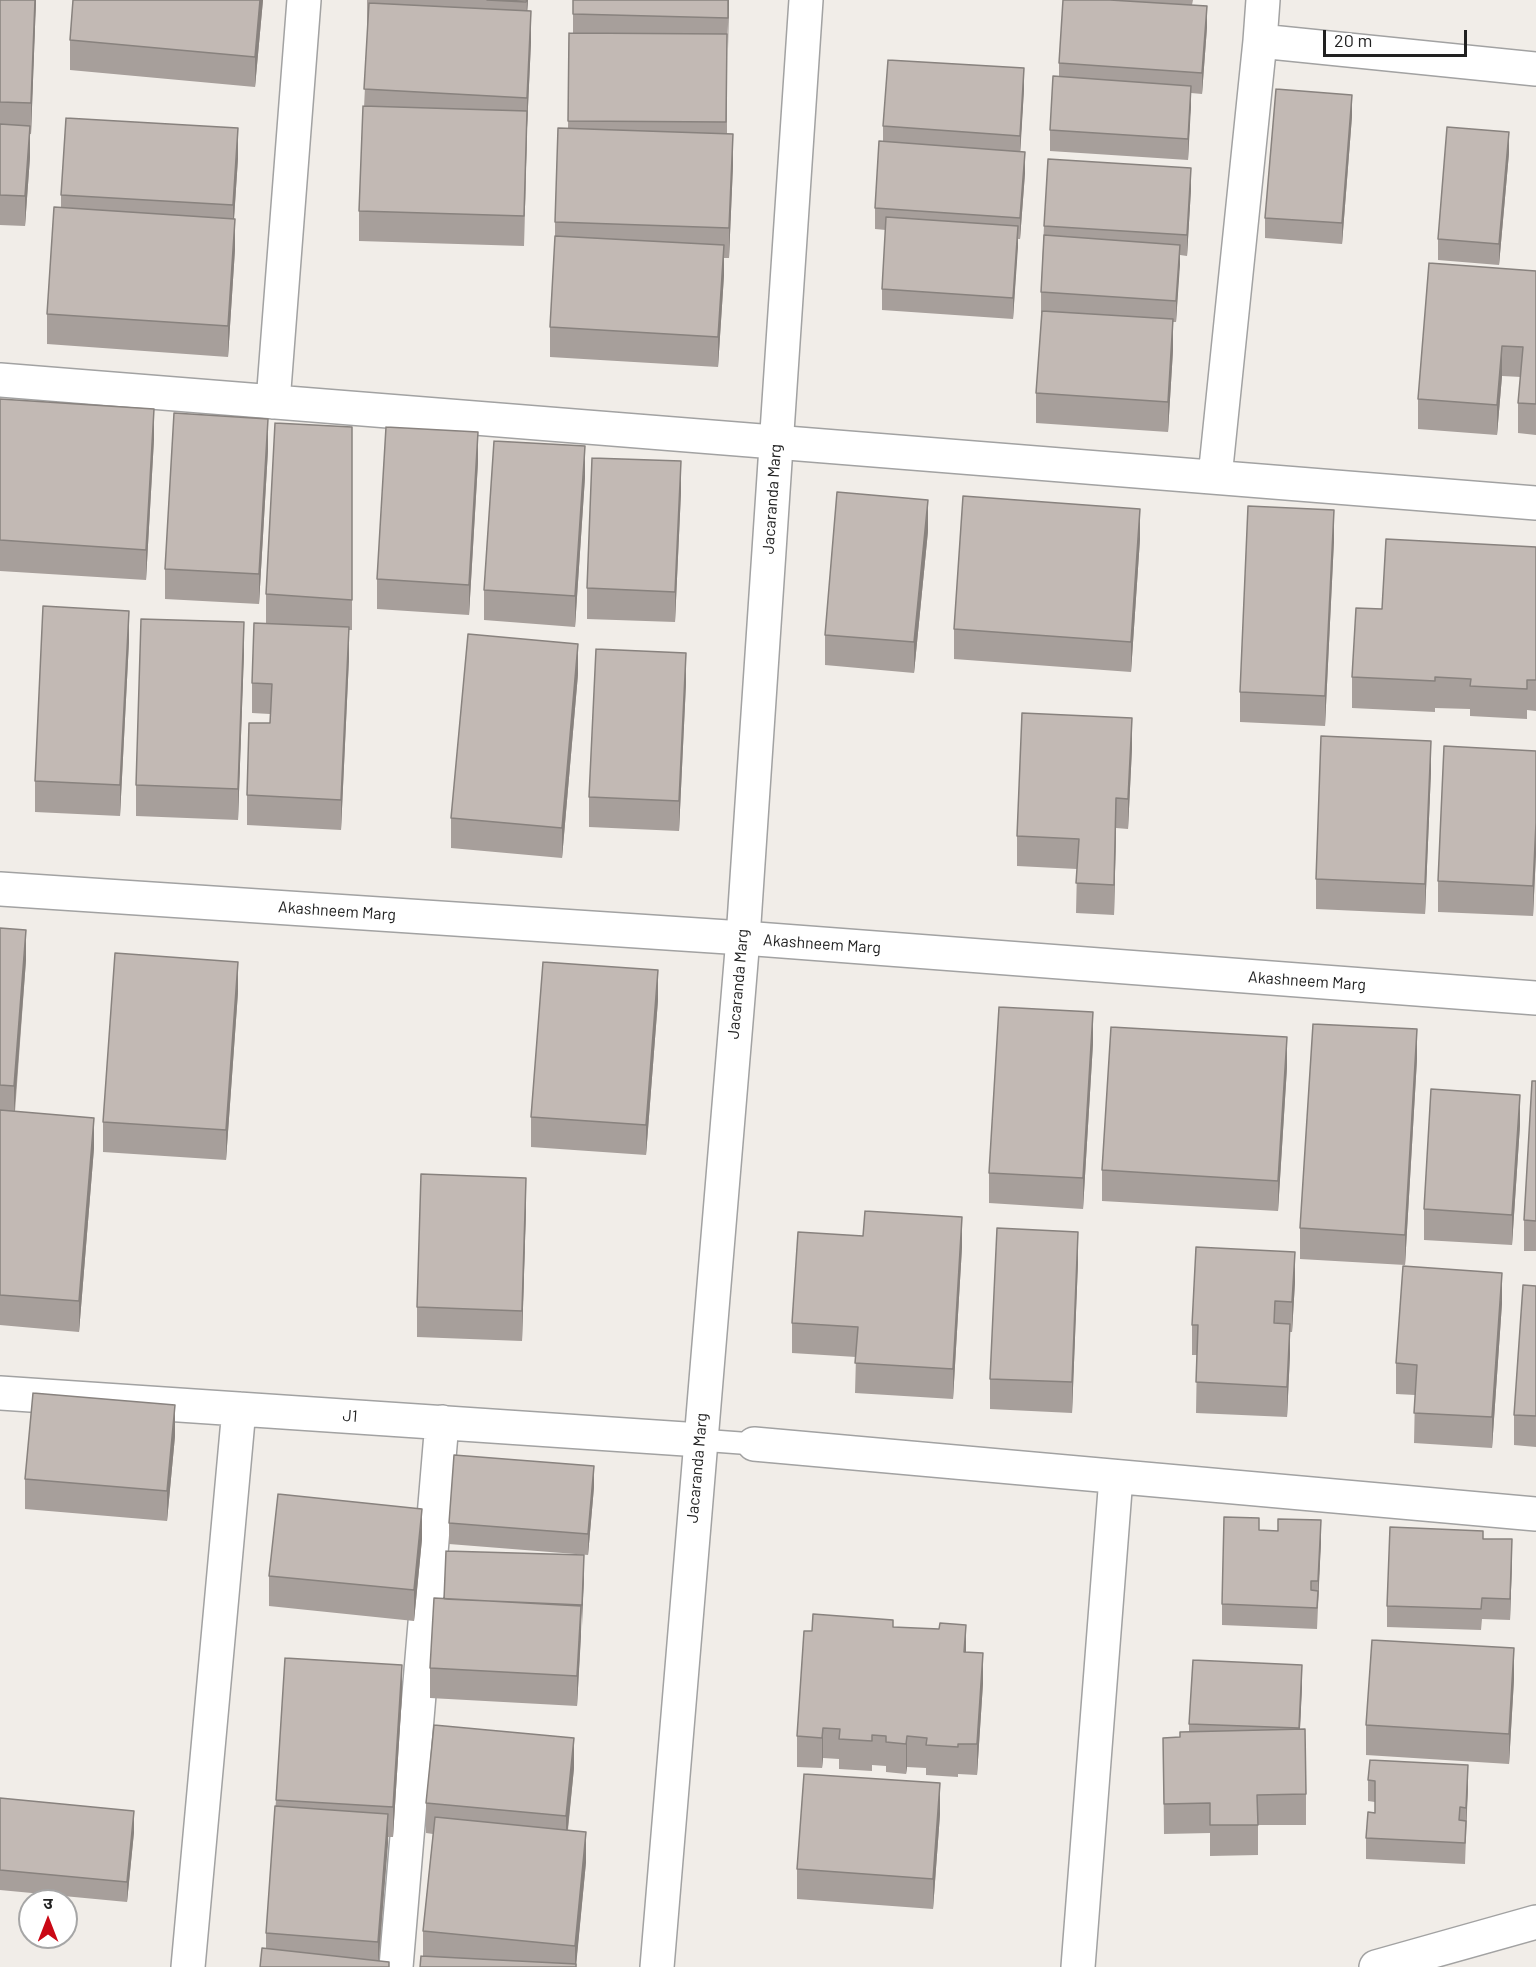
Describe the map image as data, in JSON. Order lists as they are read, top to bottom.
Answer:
{
  "streets": {
    "street": ["Jacaranda Marg", "Akashneem Marg", "J1"]
  },
  "crossings": [
    ["Jacaranda Marg", "Akashneem Marg"],
    ["Jacaranda Marg", "J1"]
  ],
  "scale_bar": "20 m",
  "north": "top"
}
